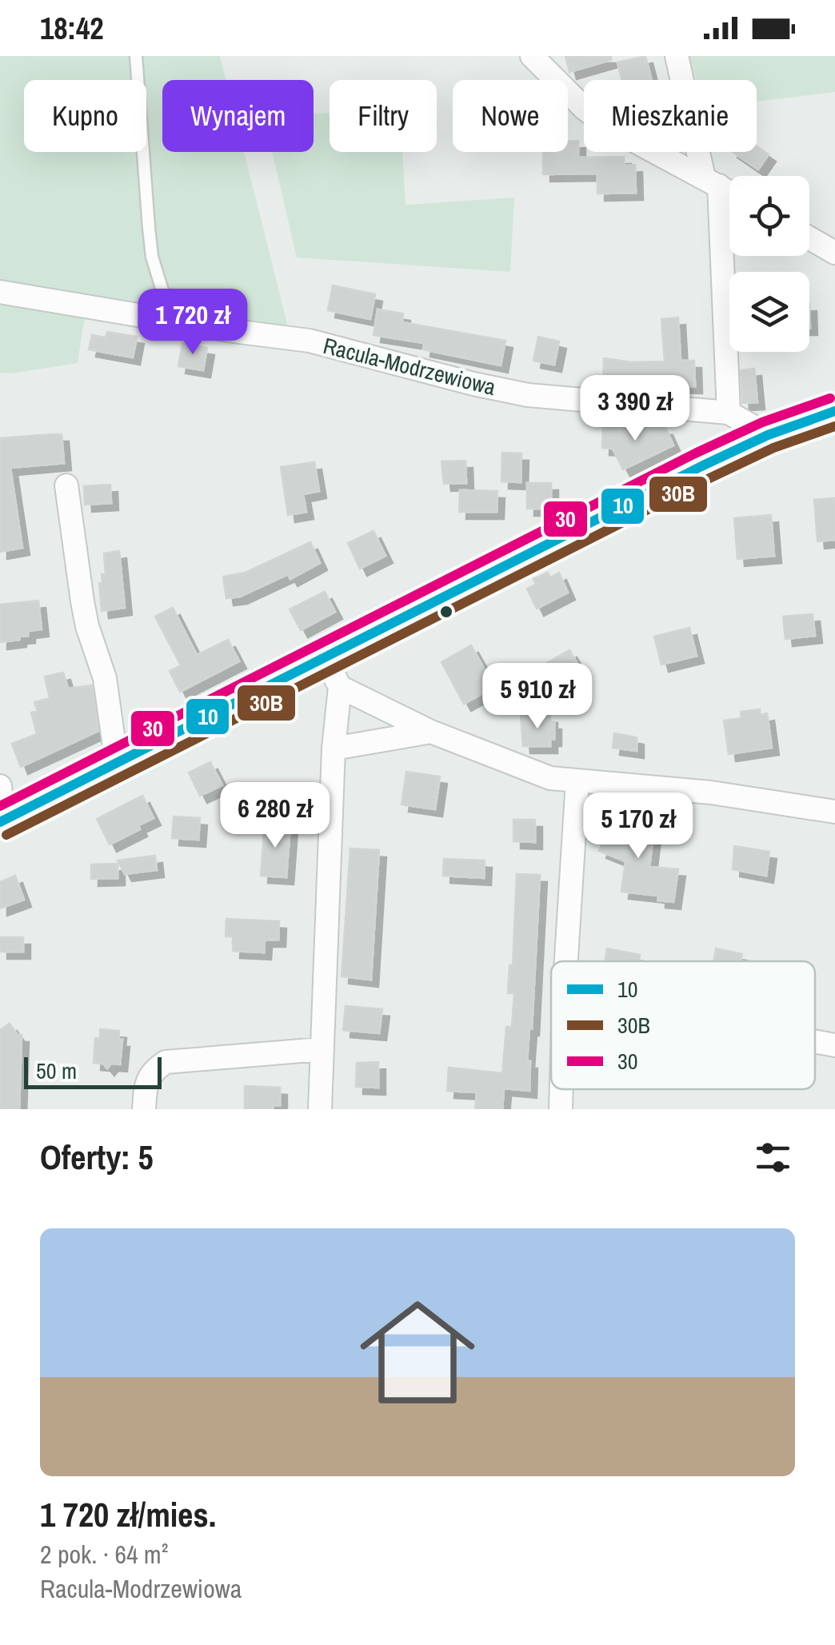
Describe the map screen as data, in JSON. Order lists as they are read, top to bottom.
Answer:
{
  "streets": {
    "street": ["Racula-Modrzewiowa"]
  },
  "lines": ["transit line 30", "transit line 10", "transit line 30B"],
  "legend": ["10", "30B", "30"],
  "scale_bar": "50 m",
  "page": {
    "status": "18:42",
    "chip": [
      "Kupno",
      "Wynajem",
      "Filtry",
      "Nowe",
      "Mieszkanie"
    ],
    "price": [
      "1 720 zł",
      "3 390 zł",
      "5 910 zł",
      "6 280 zł",
      "5 170 zł"
    ],
    "scale": "50 m",
    "heading": "Oferty: 5",
    "list": [
      {
        "name": "1 720 zł/mies.",
        "note": "2 pok. · 64 m² · Racula-Modrzewiowa"
      }
    ]
  }
}
